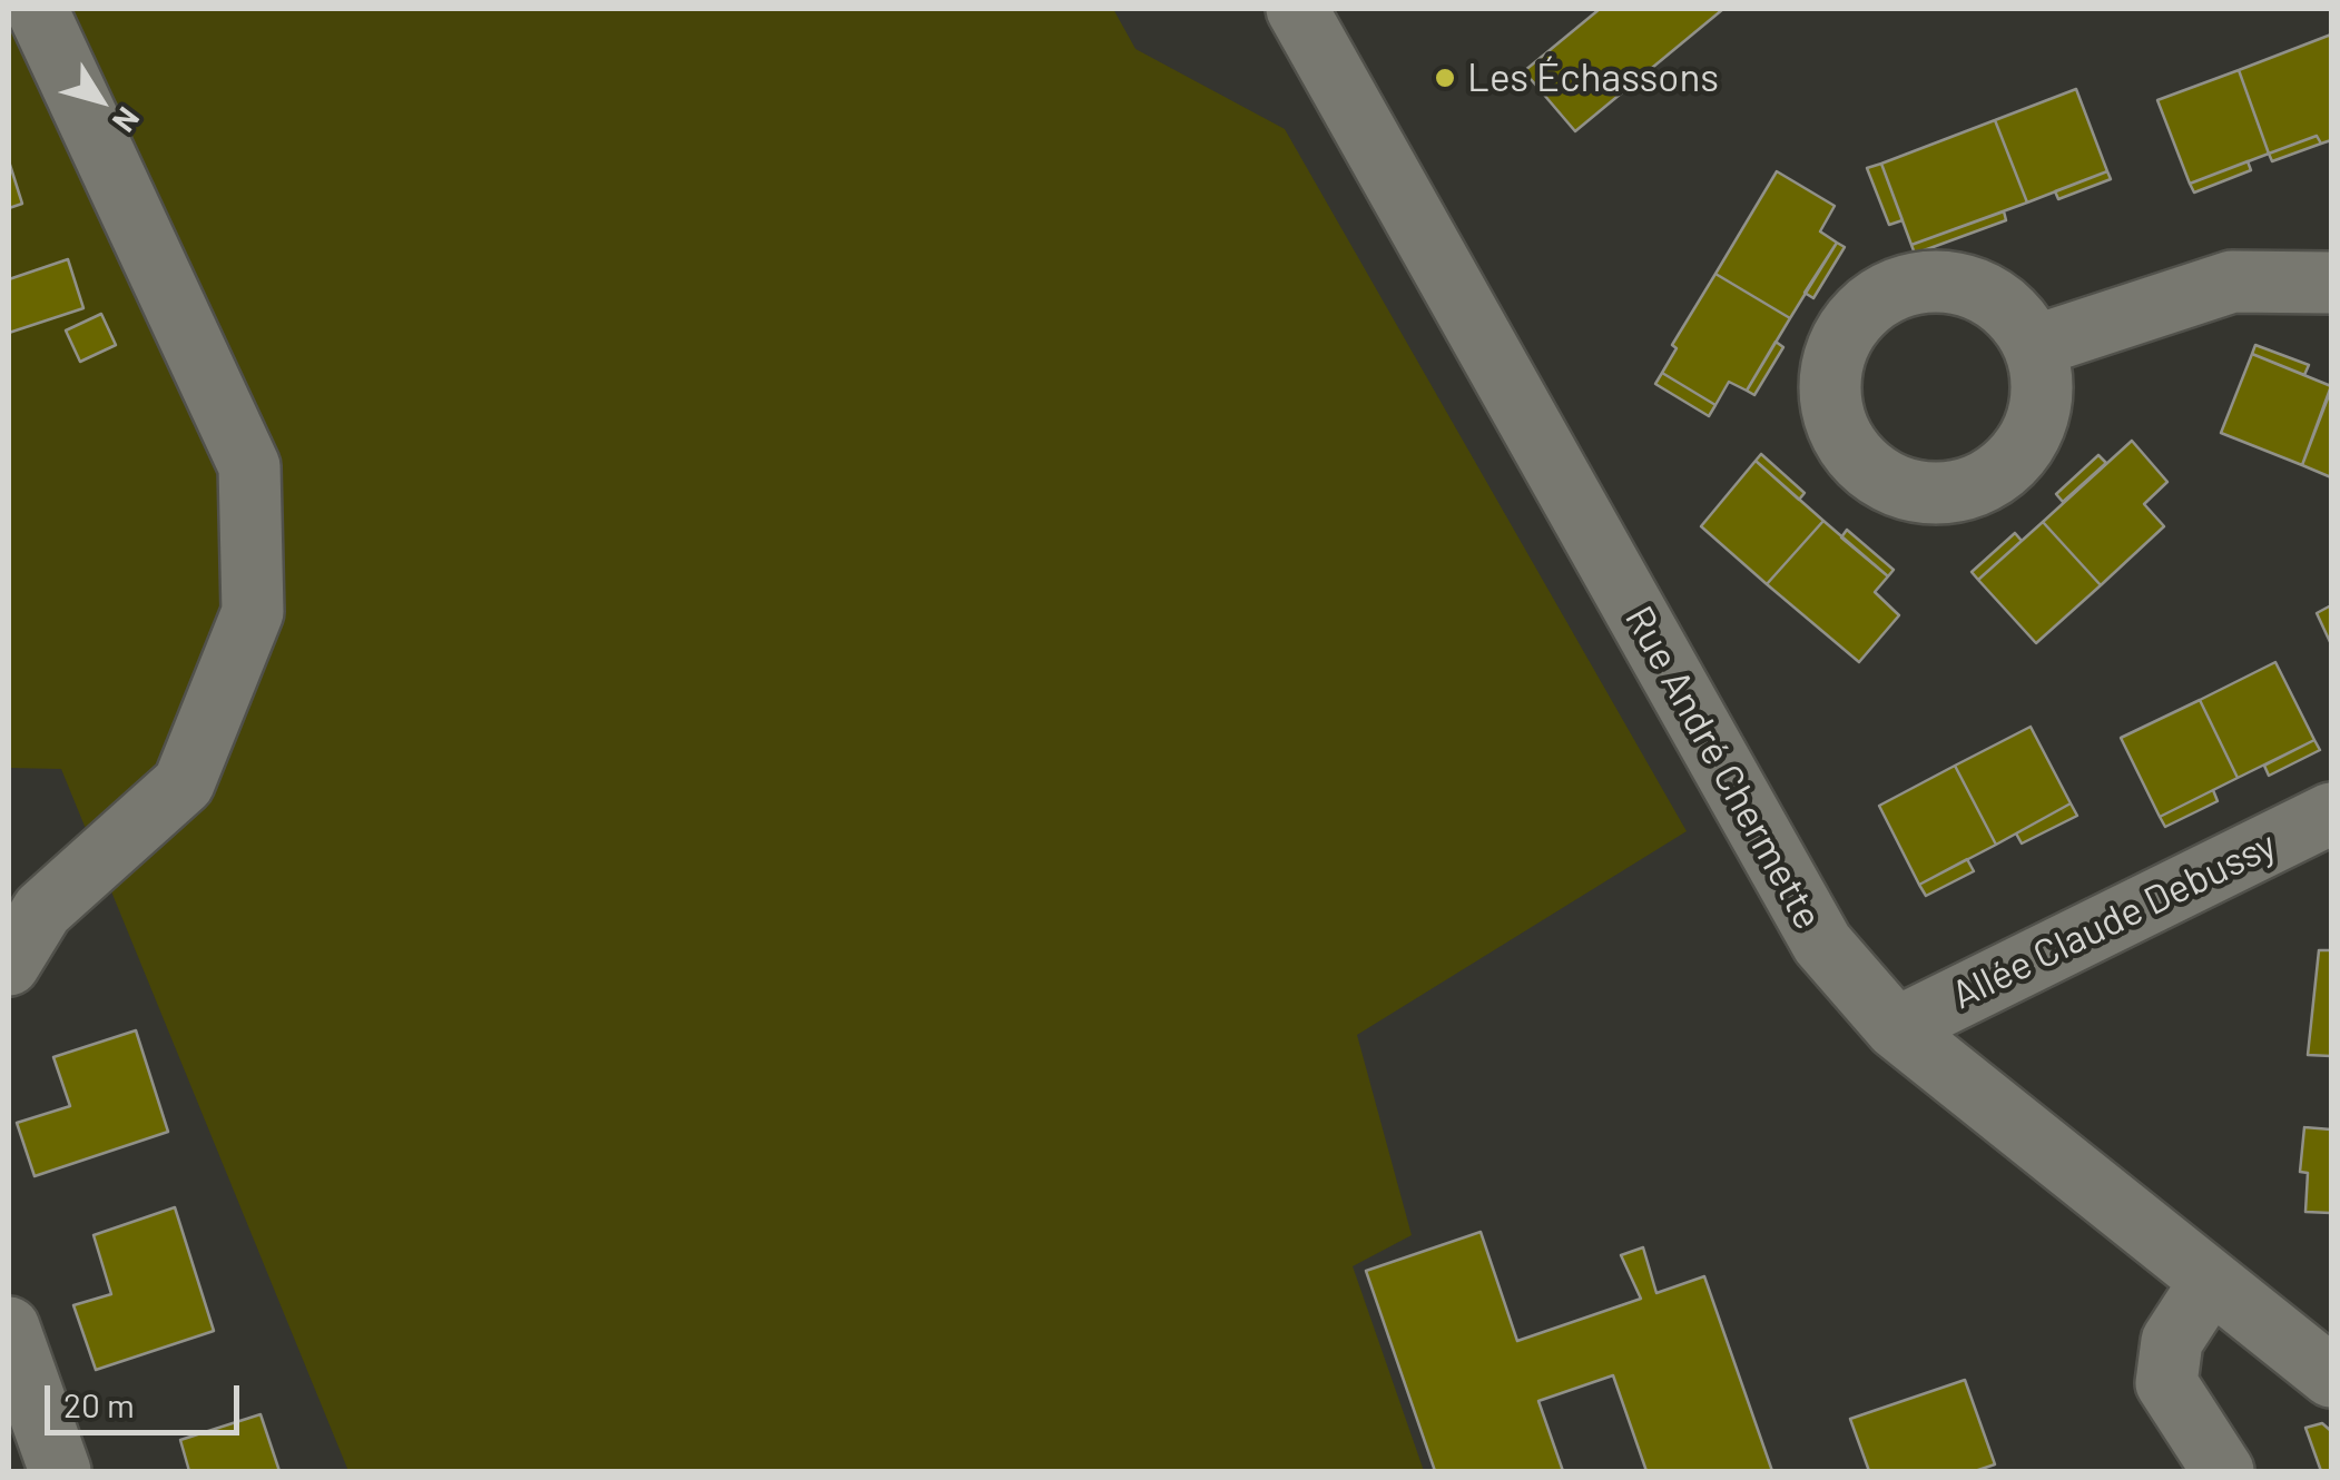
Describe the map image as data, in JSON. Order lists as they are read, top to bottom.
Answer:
{
  "streets": {
    "street": ["Rue André Chermette", "Allée Claude Debussy"]
  },
  "crossings": [
    ["Rue André Chermette", "Allée Claude Debussy"]
  ],
  "places": ["Les Échassons"],
  "scale_bar": "20 m",
  "north": "bottom right"
}
